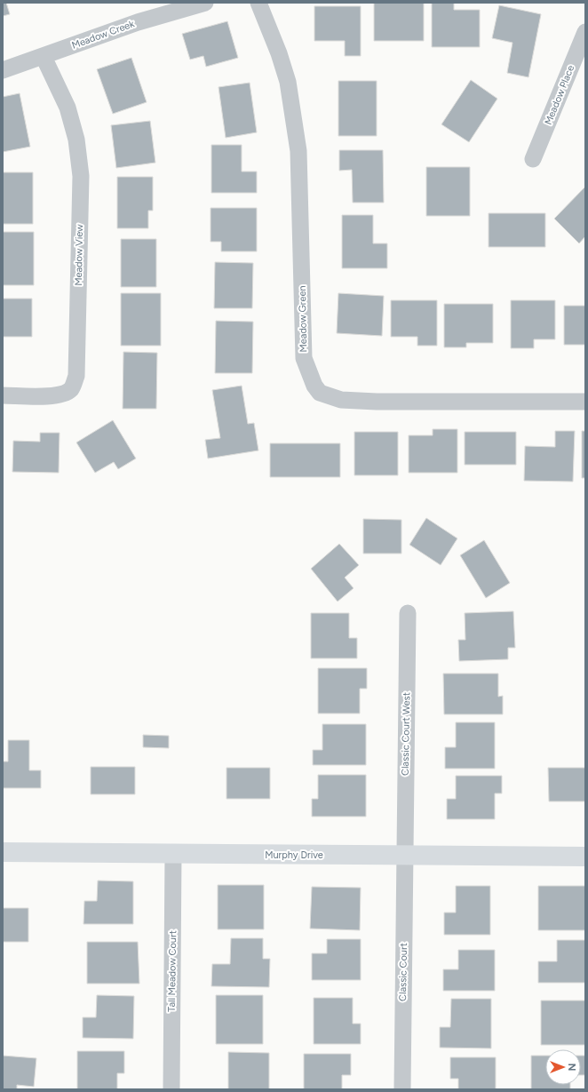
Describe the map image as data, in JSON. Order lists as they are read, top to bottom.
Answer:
{
  "streets": {
    "main road": ["Murphy Drive"],
    "street": [
      "Meadow Creek",
      "Meadow Place",
      "Meadow View",
      "Meadow Green",
      "Classic Court West",
      "Tall Meadow Court",
      "Classic Court"
    ]
  },
  "crossings": [
    ["Meadow Creek", "Meadow View"],
    ["Classic Court West", "Murphy Drive"],
    ["Classic Court West", "Classic Court"],
    ["Murphy Drive", "Tall Meadow Court"],
    ["Murphy Drive", "Classic Court"]
  ],
  "north": "right"
}
